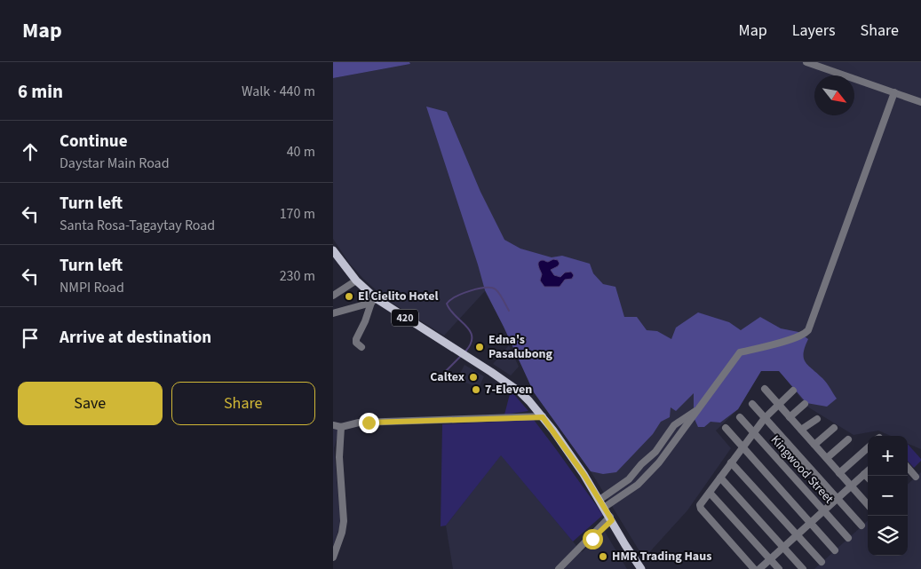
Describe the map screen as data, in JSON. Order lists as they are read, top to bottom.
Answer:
{
  "streets": {
    "main road": ["420"],
    "street": ["Kingwood Street"]
  },
  "places": [
    "El Cielito Hotel",
    "Edna's Pasalubong",
    "Caltex",
    "7-Eleven",
    "HMR Trading Haus"
  ],
  "north": "bottom right",
  "page": {
    "header": "Map",
    "nav": ["Map", "Layers", "Share"],
    "heading": ["6 min", "Walk · 440 m"],
    "list": [
      ["Continue", "Daystar Main Road", "40 m"],
      ["Turn left", "Santa Rosa-Tagaytay Road", "170 m"],
      ["Turn left", "NMPI Road", "230 m"],
      "Arrive at destination"
    ],
    "buttons": ["Save", "Share"],
    "map_buttons": ["+", "−"]
  }
}
